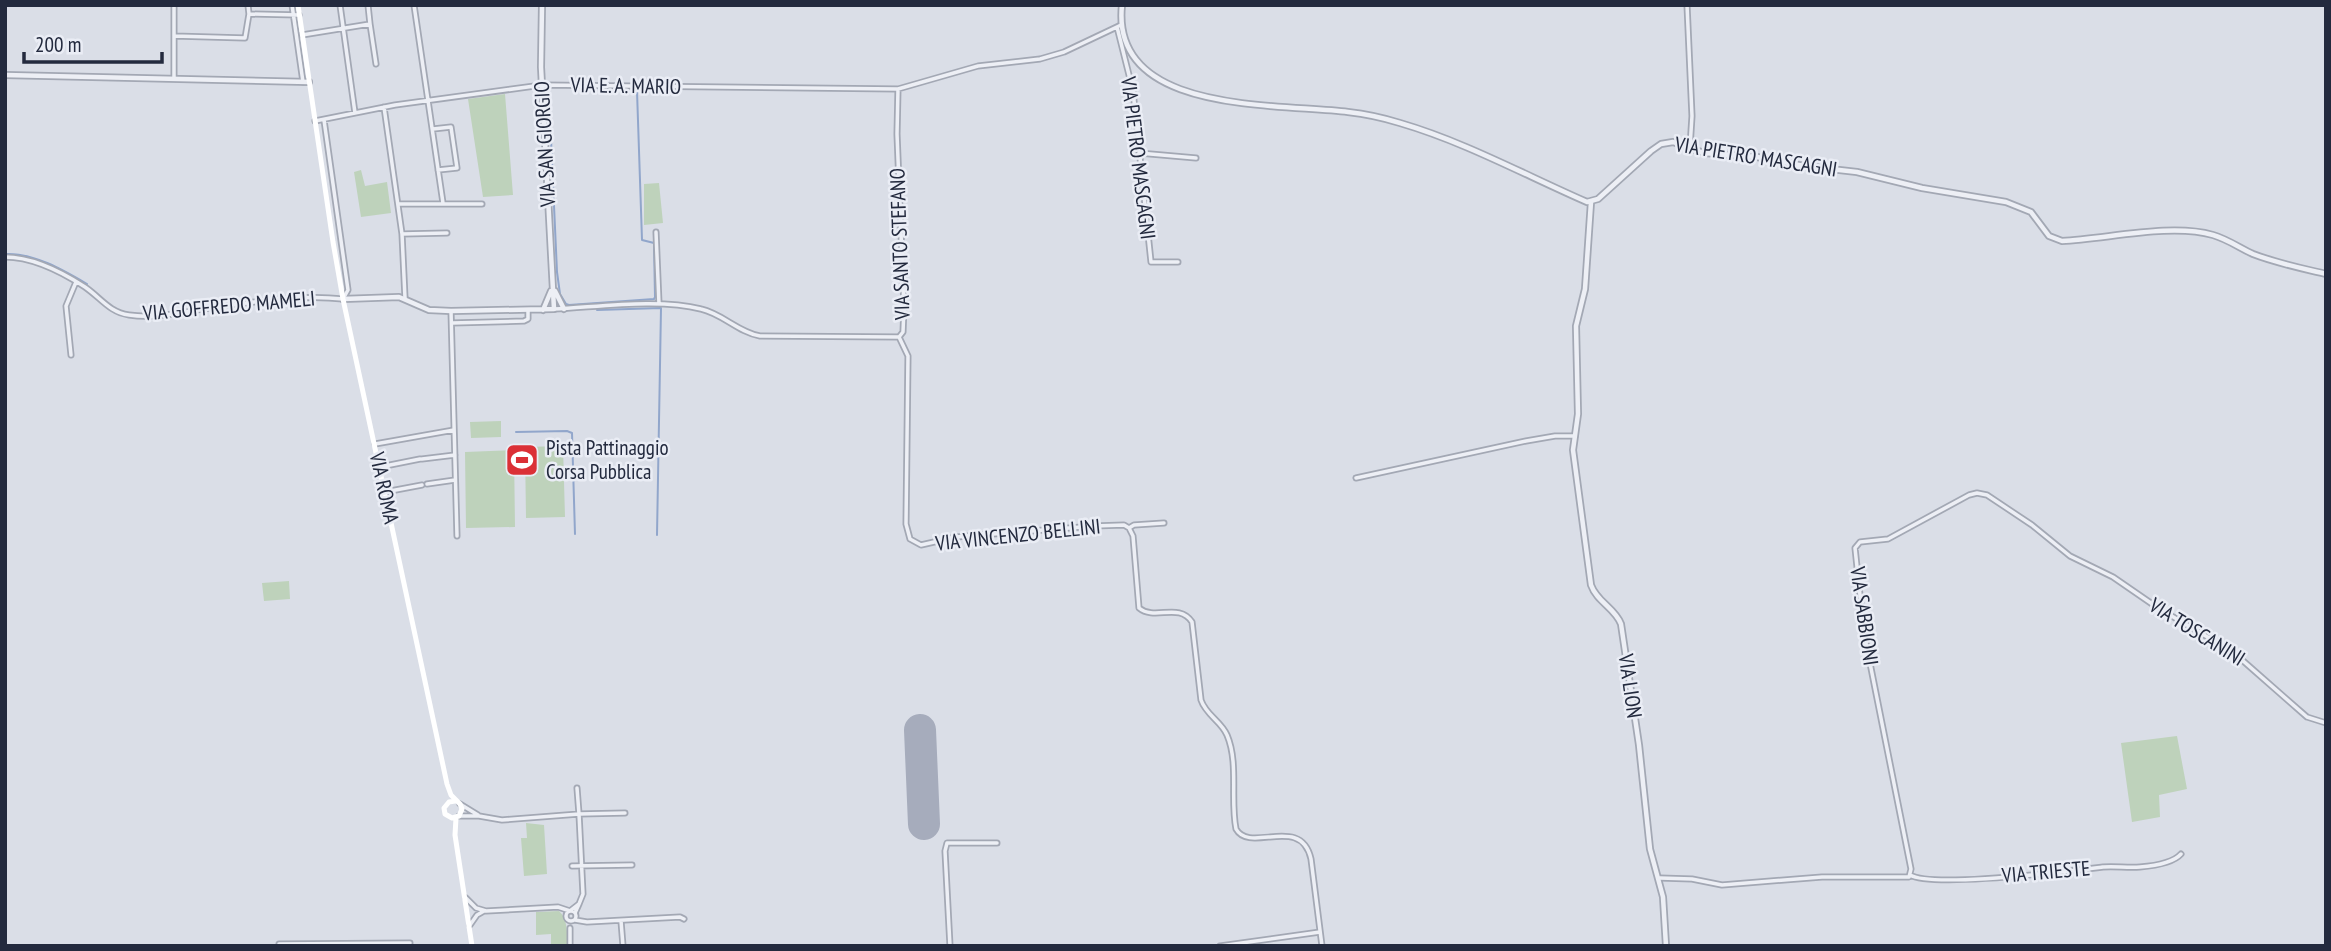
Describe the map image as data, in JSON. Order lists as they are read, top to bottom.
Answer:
{
  "streets": {
    "main road": ["VIA ROMA"],
    "street": [
      "VIA E. A. MARIO",
      "VIA SAN GIORGIO",
      "VIA PIETRO MASCAGNI",
      "VIA SANTO STEFANO",
      "VIA GOFFREDO MAMELI",
      "VIA VINCENZO BELLINI",
      "VIA SABBIONI",
      "VIA TOSCANINI",
      "VIA LION",
      "VIA TRIESTE"
    ]
  },
  "crossings": [
    ["VIA E. A. MARIO", "VIA SAN GIORGIO"],
    ["VIA E. A. MARIO", "VIA SANTO STEFANO"],
    ["VIA E. A. MARIO", "VIA ROMA"],
    ["VIA SAN GIORGIO", "VIA SANTO STEFANO"],
    ["VIA PIETRO MASCAGNI", "VIA LION"],
    ["VIA SANTO STEFANO", "VIA GOFFREDO MAMELI"],
    ["VIA SANTO STEFANO", "VIA ROMA"],
    ["VIA SANTO STEFANO", "VIA VINCENZO BELLINI"],
    ["VIA GOFFREDO MAMELI", "VIA ROMA"],
    ["VIA SABBIONI", "VIA TOSCANINI"],
    ["VIA SABBIONI", "VIA TRIESTE"],
    ["VIA LION", "VIA TRIESTE"]
  ],
  "places": {
    "sports": ["Pista Pattinaggio Corsa Pubblica"]
  },
  "scale_bar": "200 m"
}
